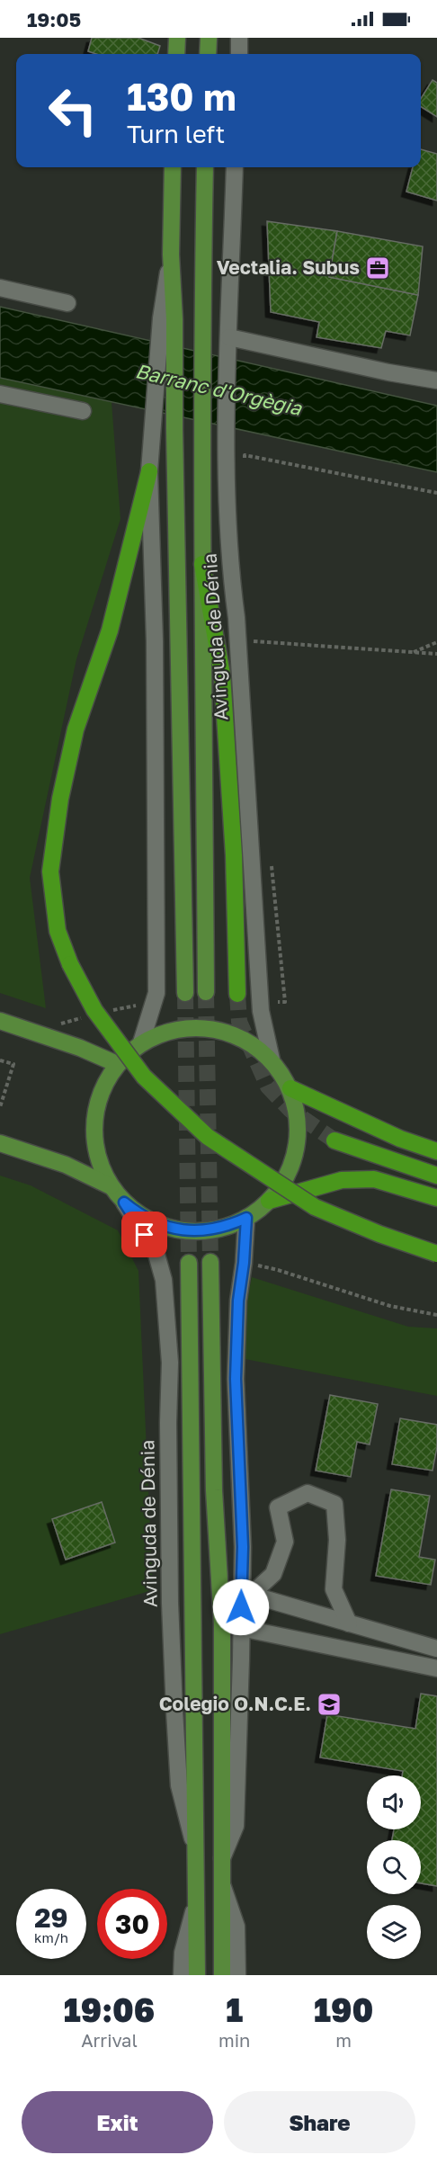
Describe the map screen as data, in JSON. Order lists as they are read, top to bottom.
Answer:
{
  "streets": {
    "main road": ["Avinguda de Dénia"]
  },
  "water": ["Barranc d'Orgègia"],
  "places": {
    "office": ["Vectalia. Subus"],
    "school or university": ["Colegio O.N.C.E."]
  },
  "page": {
    "status": "19:05",
    "turn": ["130 m", "Turn left"],
    "speed": "29 km/h",
    "limit": "30",
    "eta": [
      "19:06",
      "Arrival",
      "1",
      "min",
      "190",
      "m"
    ],
    "buttons": ["Exit", "Share"]
  }
}
